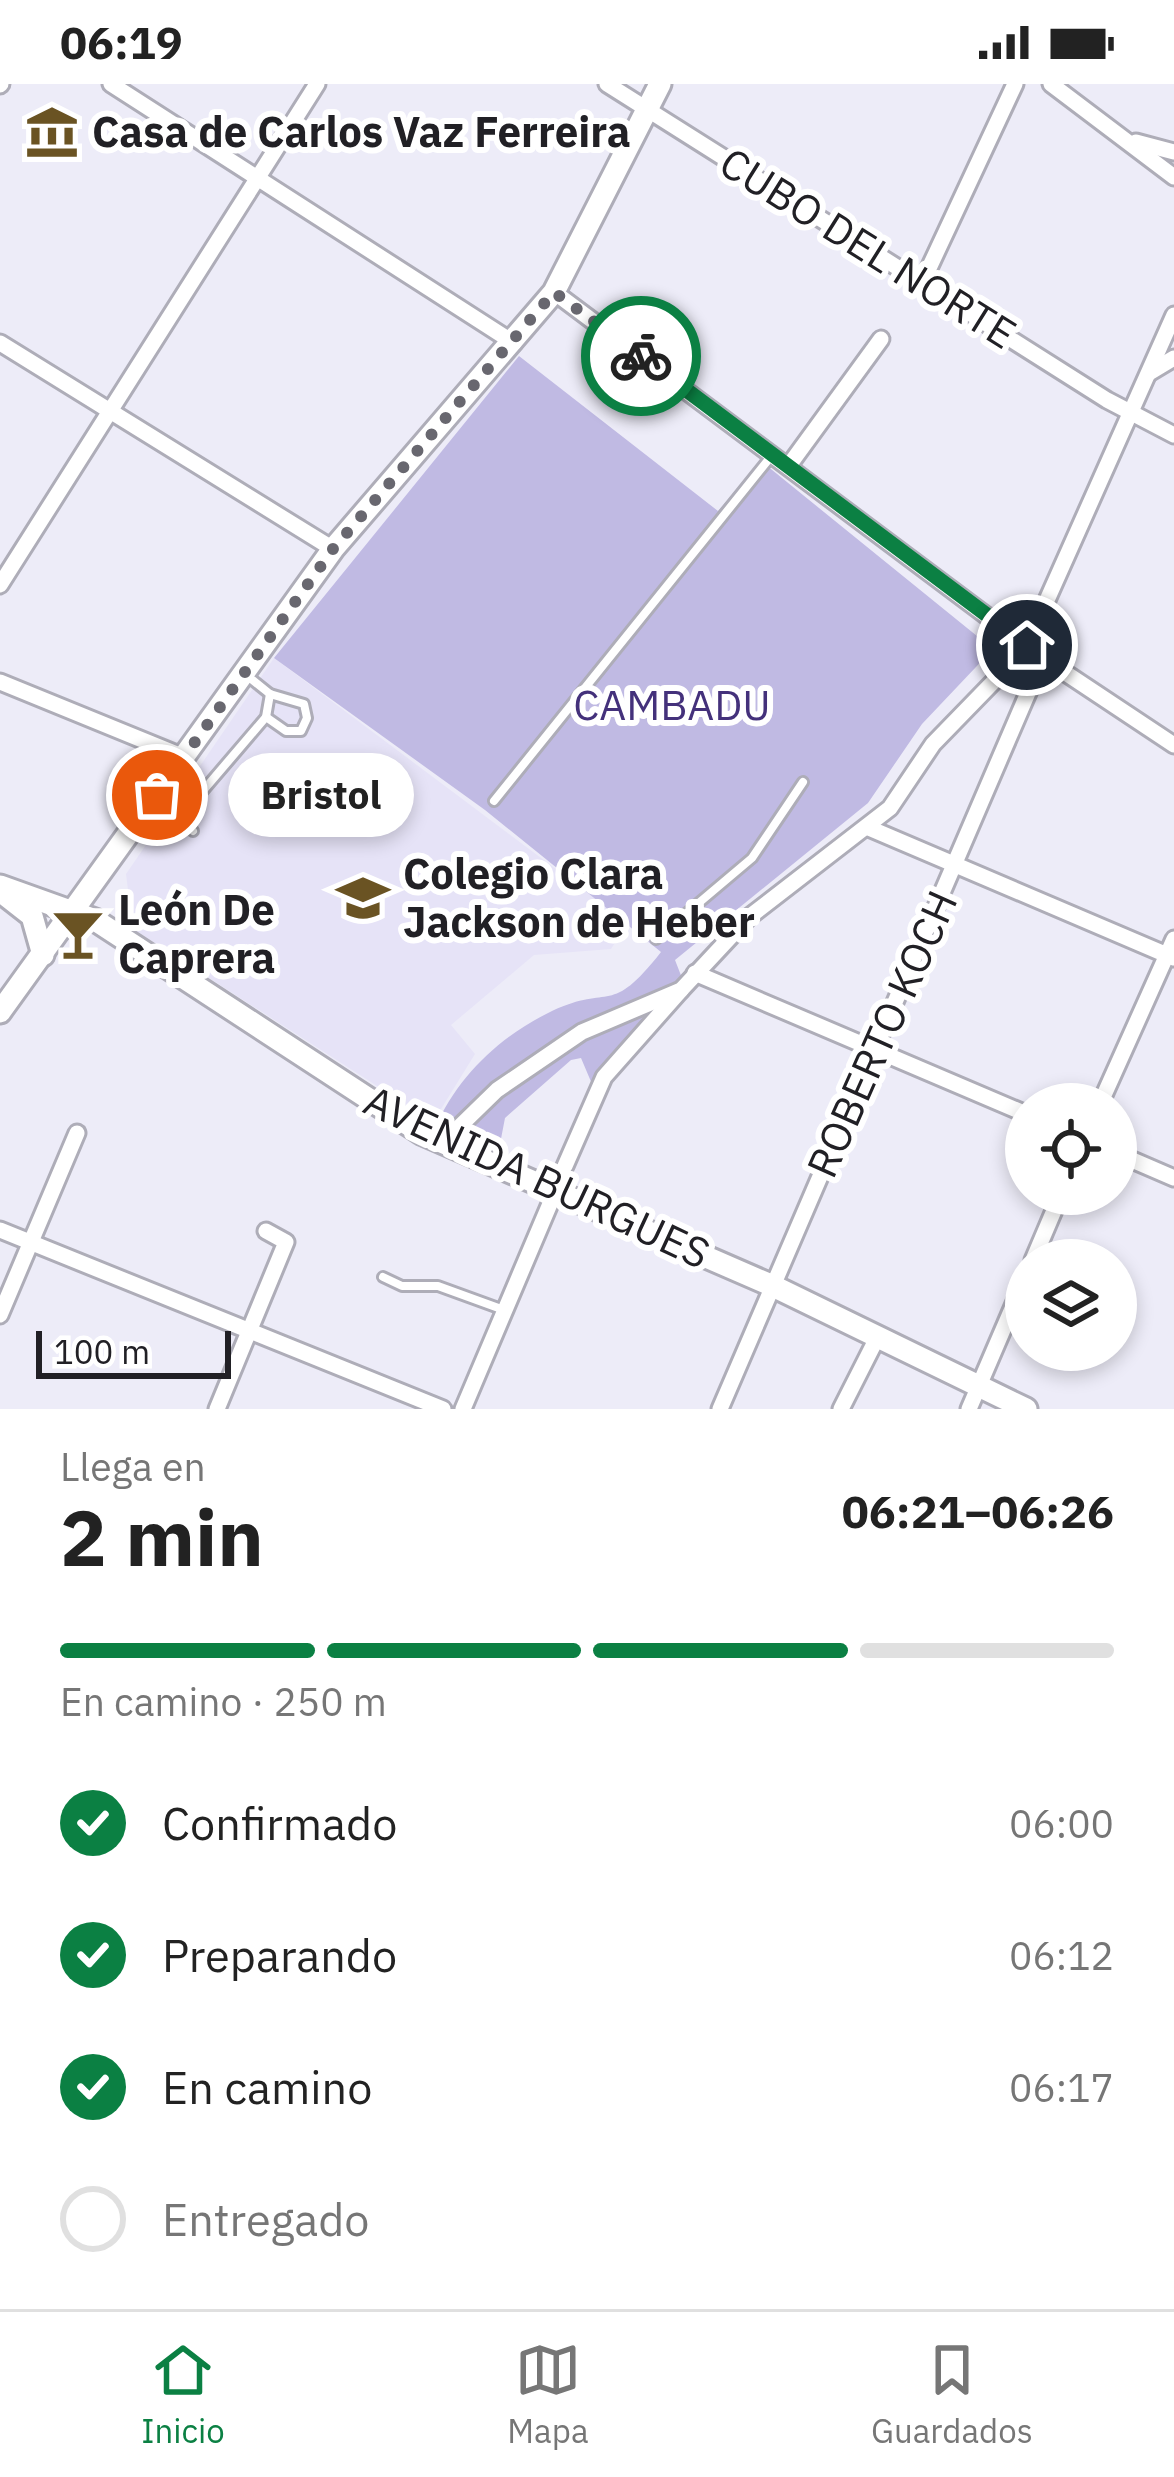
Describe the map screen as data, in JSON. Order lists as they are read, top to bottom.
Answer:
{
  "streets": {
    "street": ["CUBO DEL NORTE", "ROBERTO KOCH", "AVENIDA BURGUES"]
  },
  "crossings": [
    ["ROBERTO KOCH", "AVENIDA BURGUES"]
  ],
  "parks": ["CAMBADU"],
  "places": {
    "museum": ["Casa de Carlos Vaz Ferreira"],
    "other": ["Bristol"],
    "school or university": ["Colegio Clara Jackson de Heber"],
    "bar": ["León De Caprera"]
  },
  "scale_bar": "100 m",
  "page": {
    "status": "06:19",
    "bubble": "Bristol",
    "scale": "100 m",
    "heading": ["2 min", "Llega en", "06:21–06:26"],
    "bar": "En camino · 250 m",
    "list": [
      ["Confirmado", "06:00"],
      ["Preparando", "06:12"],
      ["En camino", "06:17"],
      "Entregado"
    ],
    "tabs": ["Inicio", "Mapa", "Guardados"]
  }
}
